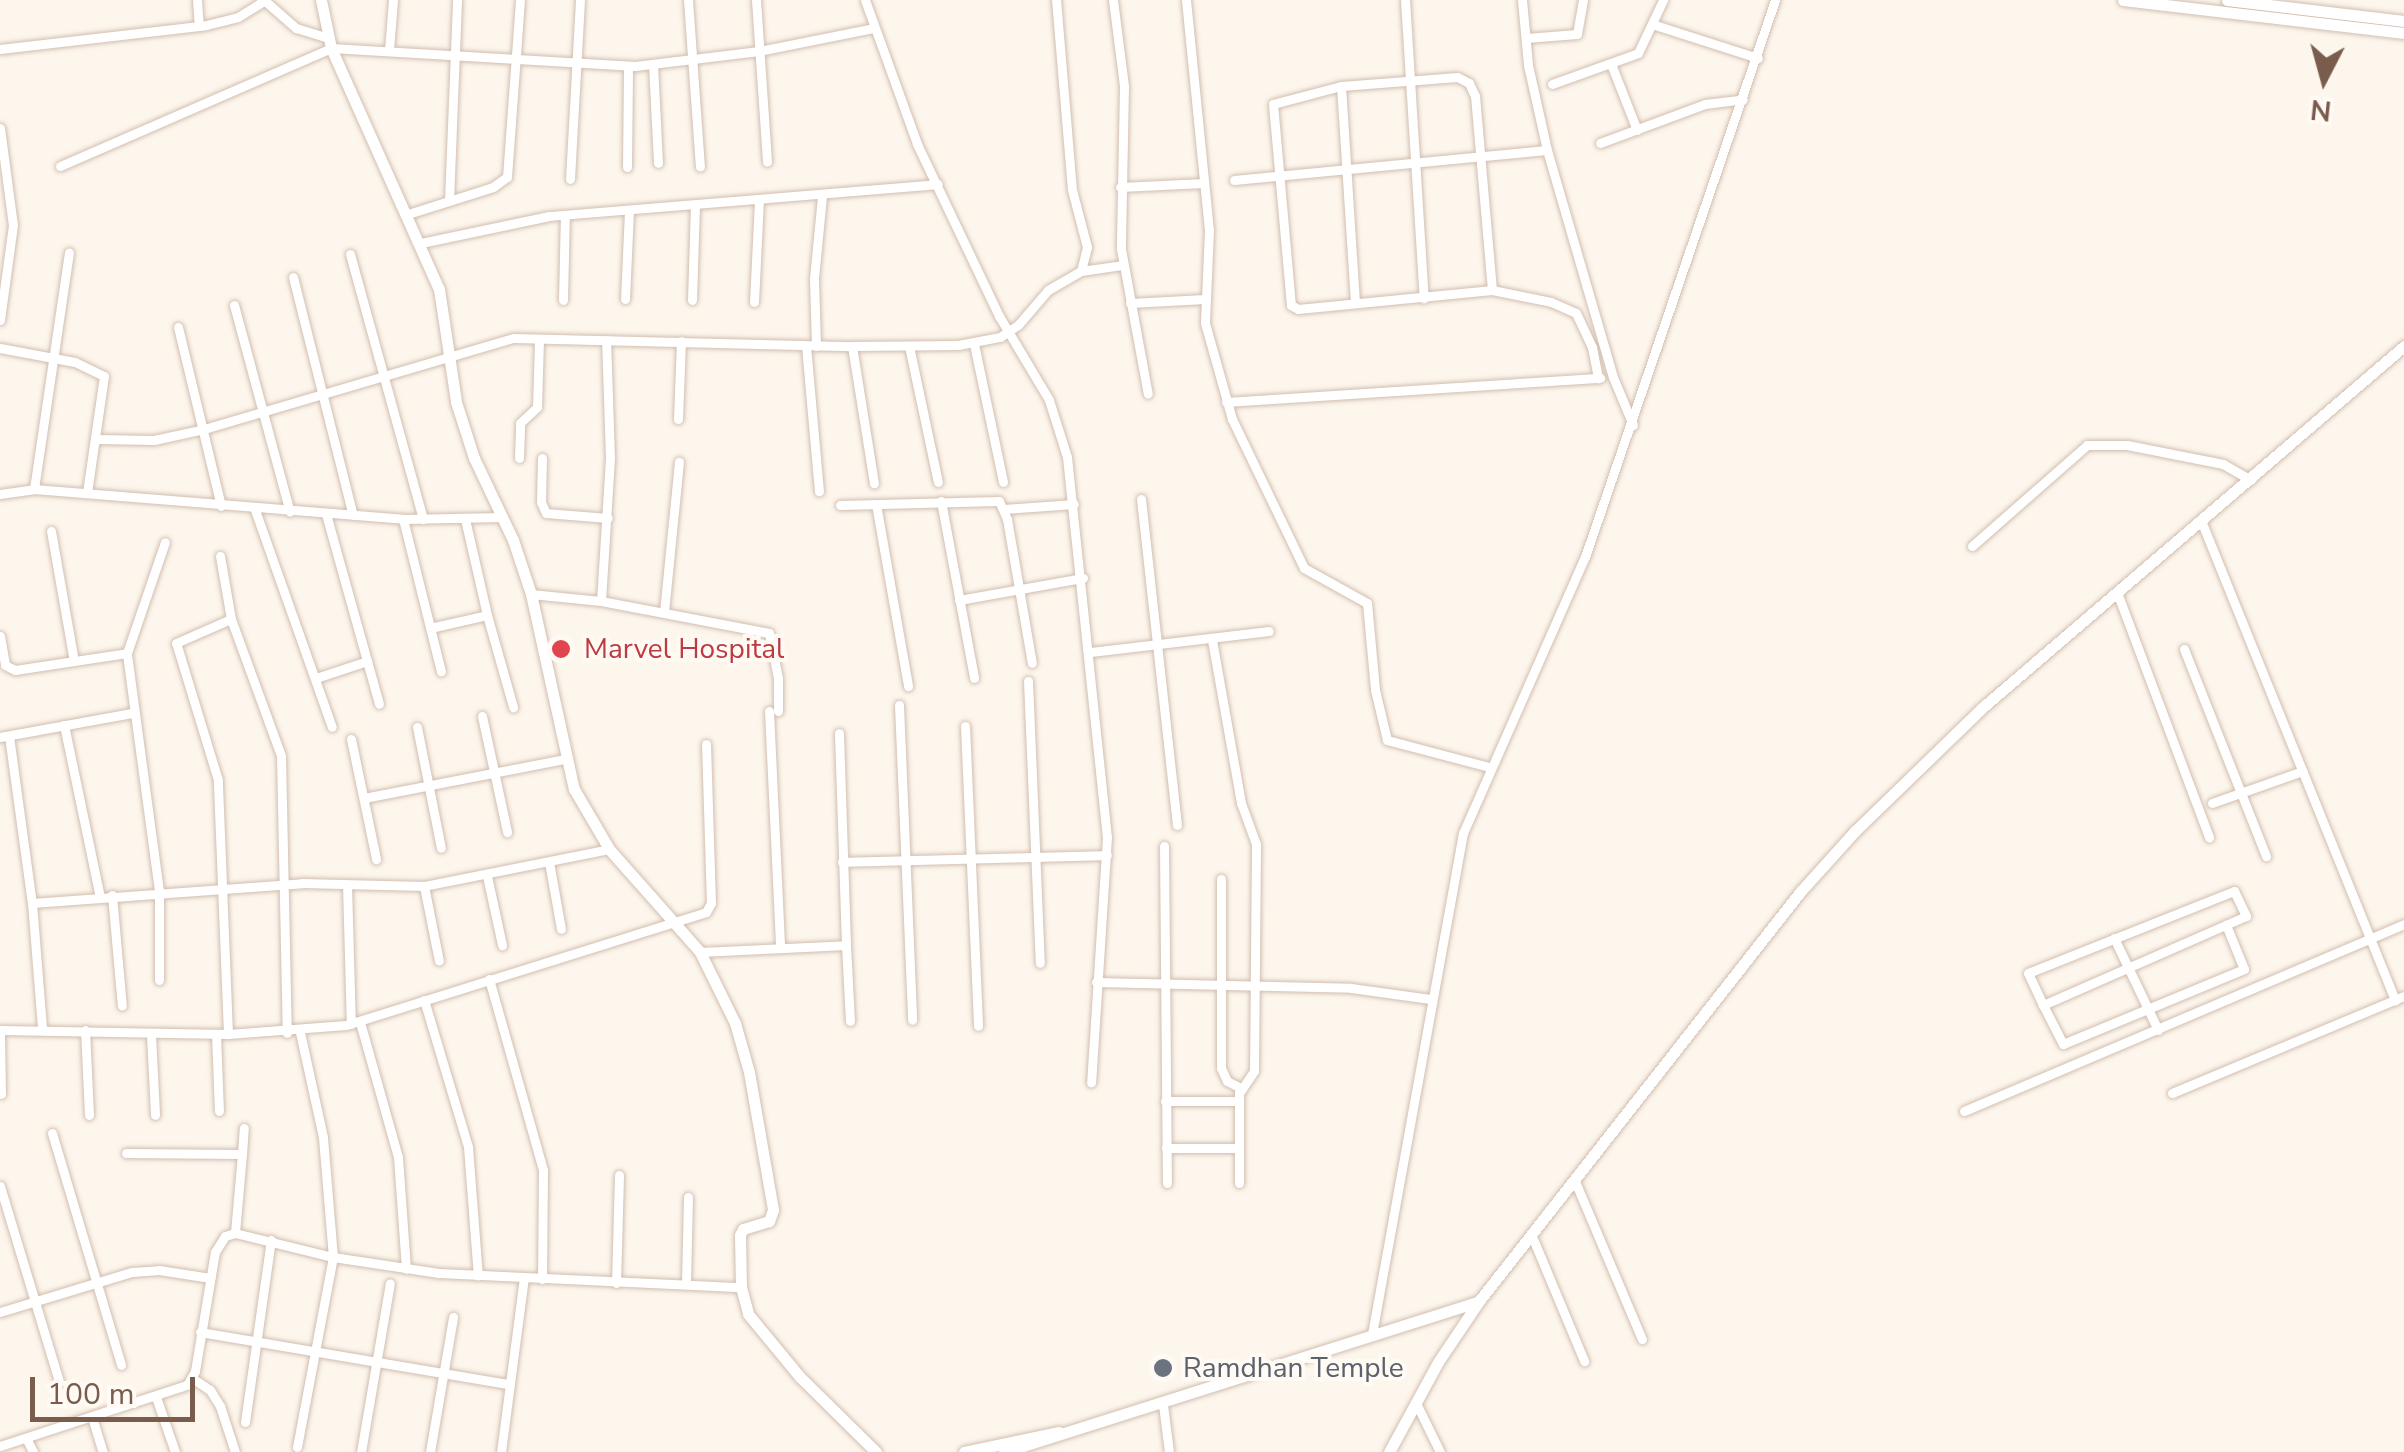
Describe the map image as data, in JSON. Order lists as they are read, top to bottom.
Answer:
{
  "places": ["Marvel Hospital", "Ramdhan Temple"],
  "scale_bar": "100 m",
  "north": "bottom"
}
